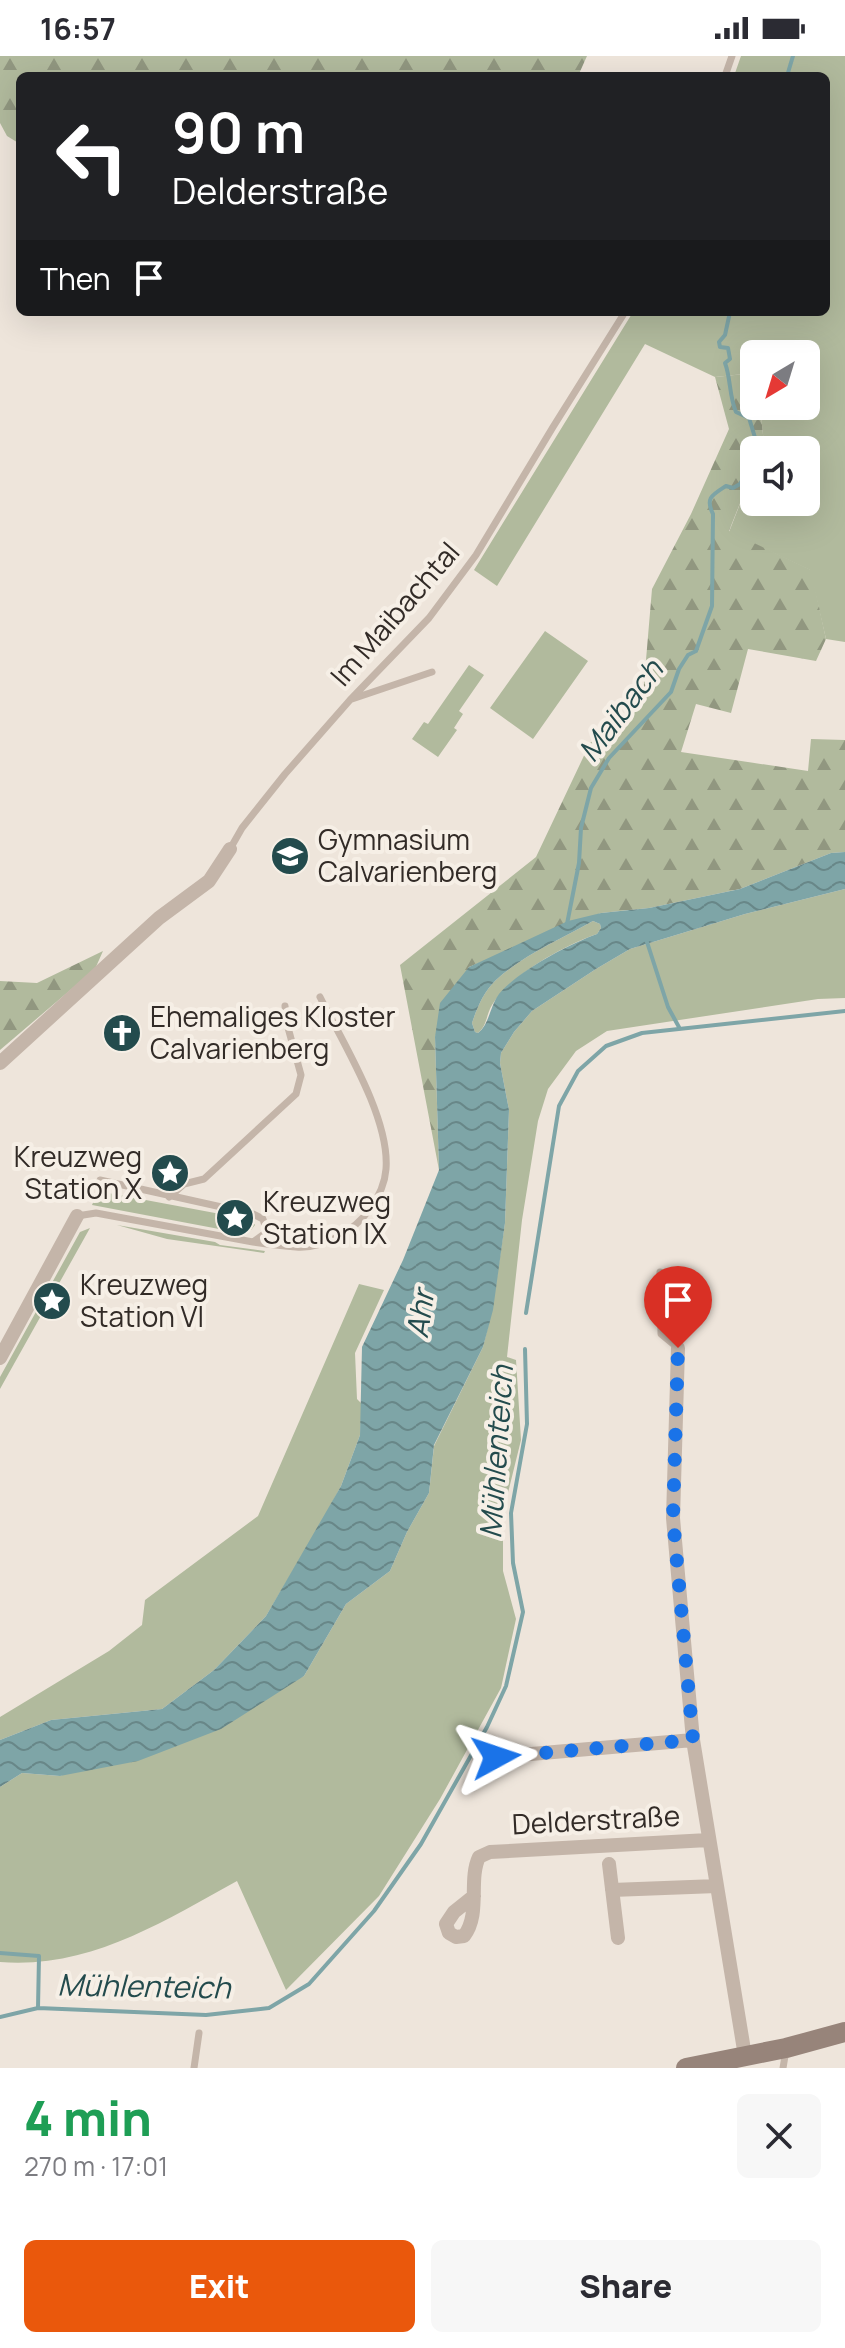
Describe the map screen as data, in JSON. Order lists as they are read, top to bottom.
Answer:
{
  "streets": {
    "street": ["Delderstraße"],
    "lane": ["Im Maibachtal"]
  },
  "water": ["Maibach", "Ahr", "Mühlenteich"],
  "places": {
    "school or university": ["Gymnasium Calvarienberg"],
    "church": ["Ehemaliges Kloster Calvarienberg"],
    "place": ["Kreuzweg Station X", "Kreuzweg Station IX", "Kreuzweg Station VI"]
  },
  "north": "bottom left",
  "page": {
    "status": "16:57",
    "turn": ["90 m", "Delderstraße"],
    "then": "Then",
    "heading": ["4 min", "270 m · 17:01"],
    "buttons": ["Exit", "Share"]
  }
}
